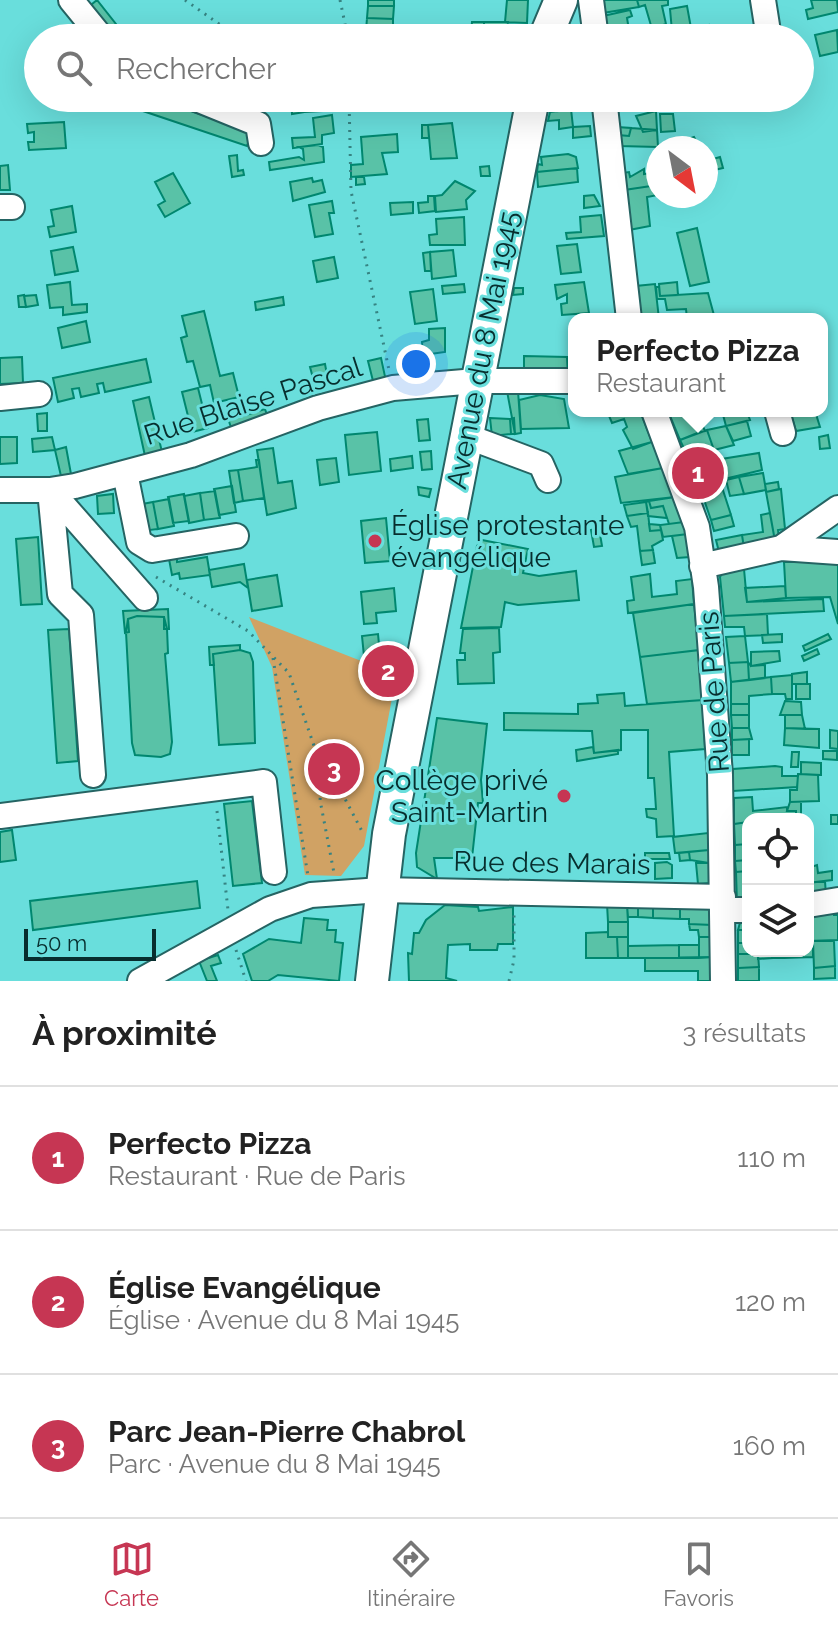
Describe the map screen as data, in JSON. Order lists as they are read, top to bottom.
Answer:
{
  "streets": {
    "main road": ["Avenue du 8 Mai 1945"],
    "street": ["Rue Blaise Pascal", "Rue de Paris", "Rue des Marais"]
  },
  "crossings": [
    ["Avenue du 8 Mai 1945", "Rue Blaise Pascal"],
    ["Avenue du 8 Mai 1945", "Rue des Marais"],
    ["Rue de Paris", "Rue des Marais"]
  ],
  "places": ["Église protestante évangélique", "Collège privé Saint-Martin"],
  "scale_bar": "50 m",
  "north": "bottom right",
  "page": {
    "search": "Rechercher",
    "popup": ["Perfecto Pizza", "Restaurant"],
    "pins": ["1", "2", "3"],
    "scale": "50 m",
    "heading": ["À proximité", "3 résultats"],
    "list": [
      {
        "mark": "1",
        "name": "Perfecto Pizza",
        "note": "Restaurant · Rue de Paris",
        "value": "110 m"
      },
      {
        "mark": "2",
        "name": "Église Evangélique",
        "note": "Église · Avenue du 8 Mai 1945",
        "value": "120 m"
      },
      {
        "mark": "3",
        "name": "Parc Jean-Pierre Chabrol",
        "note": "Parc · Avenue du 8 Mai 1945",
        "value": "160 m"
      }
    ],
    "nav": ["Carte", "Itinéraire", "Favoris"]
  }
}
